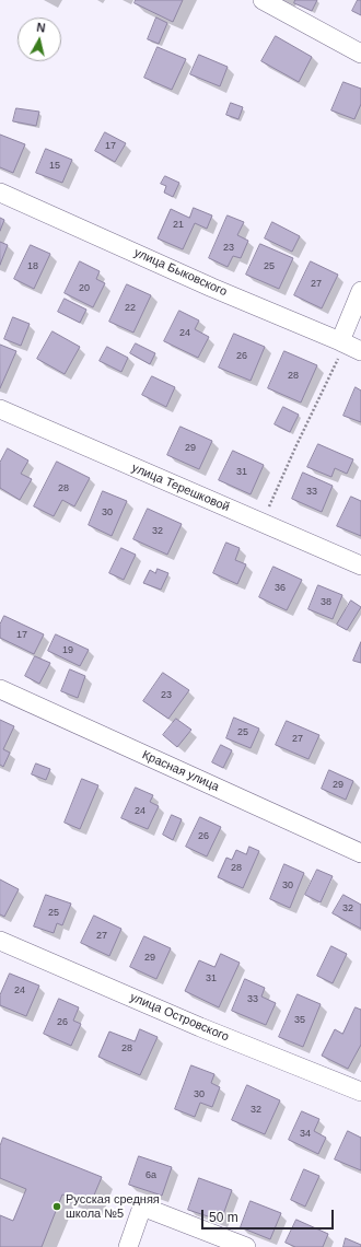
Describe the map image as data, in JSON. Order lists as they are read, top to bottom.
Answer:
{
  "streets": {
    "street": [
      "улица Быковского",
      "улица Терешковой",
      "Красная улица",
      "улица Островского"
    ]
  },
  "places": ["Русская средняя школа №5"],
  "house_numbers": [
    "17",
    "15",
    "21",
    "23",
    "18",
    "25",
    "27",
    "20",
    "22",
    "24",
    "26",
    "28",
    "29",
    "31",
    "28",
    "33",
    "30",
    "32",
    "36",
    "38",
    "17",
    "19",
    "23",
    "25",
    "27",
    "29",
    "24",
    "26",
    "28",
    "30",
    "32",
    "25",
    "27",
    "29",
    "31",
    "24",
    "33",
    "35",
    "26",
    "28",
    "30",
    "32",
    "34",
    "6а"
  ],
  "scale_bar": "50 m",
  "north": "top"
}
